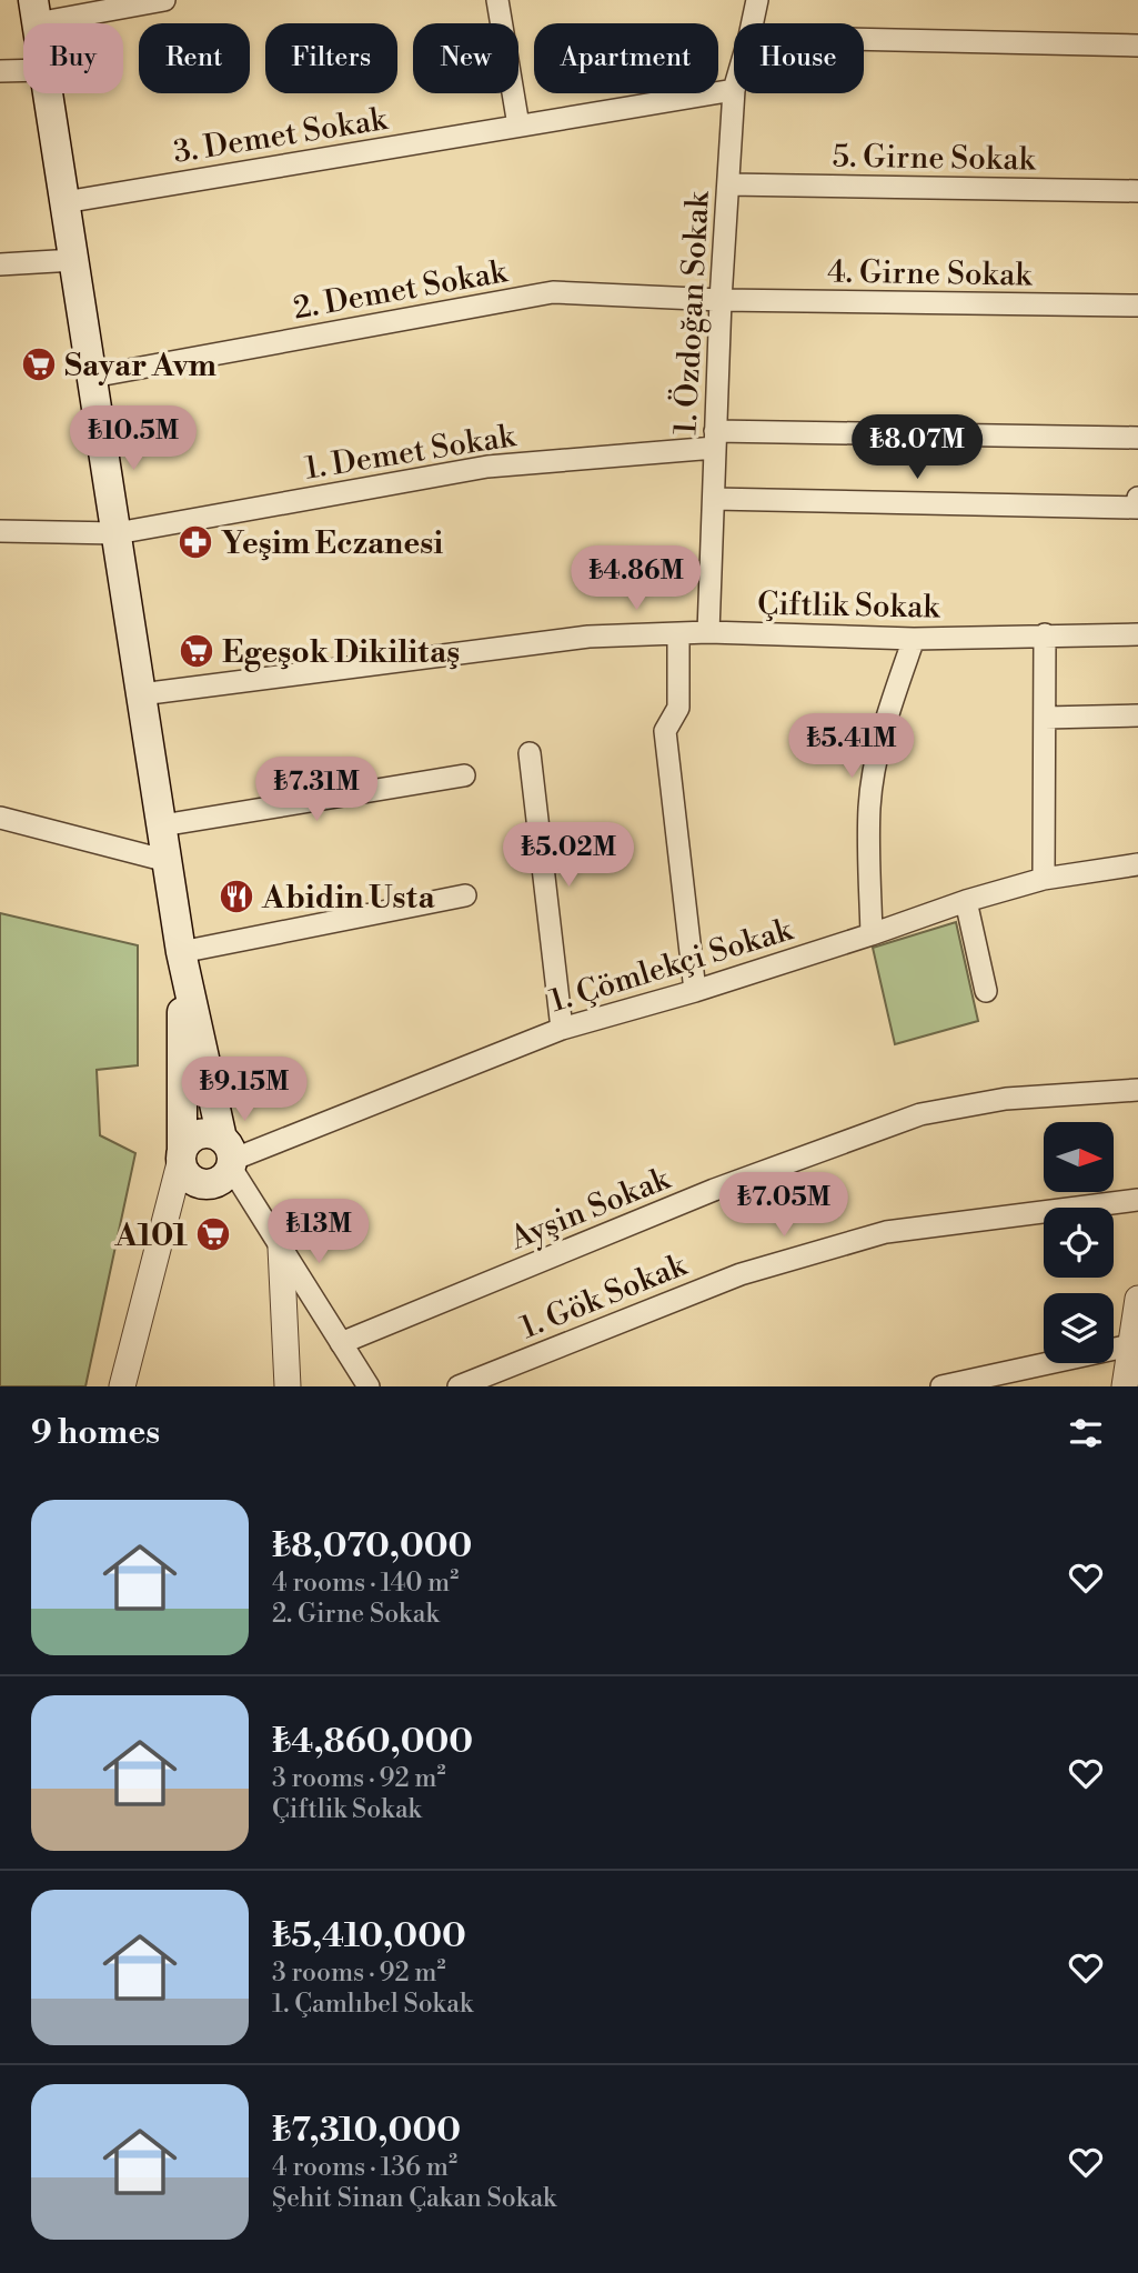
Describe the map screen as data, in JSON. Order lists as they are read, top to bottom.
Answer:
{
  "streets": {
    "street": [
      "3. Demet Sokak",
      "5. Girne Sokak",
      "4. Girne Sokak",
      "2. Demet Sokak",
      "1. Özdoğan Sokak",
      "1. Demet Sokak",
      "Çiftlik Sokak",
      "1. Çömlekçi Sokak",
      "Ayşin Sokak",
      "1. Gök Sokak"
    ]
  },
  "crossings": [
    ["3. Demet Sokak", "1. Özdoğan Sokak"],
    ["5. Girne Sokak", "1. Özdoğan Sokak"],
    ["4. Girne Sokak", "2. Demet Sokak"],
    ["4. Girne Sokak", "1. Özdoğan Sokak"],
    ["2. Demet Sokak", "1. Özdoğan Sokak"],
    ["1. Özdoğan Sokak", "1. Demet Sokak"],
    ["1. Özdoğan Sokak", "Çiftlik Sokak"]
  ],
  "places": {
    "supermarket": ["Sayar Avm", "Egeşok Dikilitaş", "A101"],
    "pharmacy": ["Yeşim Eczanesi"],
    "restaurant": ["Abidin Usta"]
  },
  "north": "right",
  "page": {
    "chip": [
      "Buy",
      "Rent",
      "Filters",
      "New",
      "Apartment",
      "House"
    ],
    "price": [
      "₺10.5M",
      "₺8.07M",
      "₺4.86M",
      "₺5.41M",
      "₺7.31M",
      "₺5.02M",
      "₺9.15M",
      "₺7.05M",
      "₺13M"
    ],
    "heading": "9 homes",
    "list": [
      {
        "name": "₺8,070,000",
        "note": "4 rooms · 140 m² · 2. Girne Sokak"
      },
      {
        "name": "₺4,860,000",
        "note": "3 rooms · 92 m² · Çiftlik Sokak"
      },
      {
        "name": "₺5,410,000",
        "note": "3 rooms · 92 m² · 1. Çamlıbel Sokak"
      },
      {
        "name": "₺7,310,000",
        "note": "4 rooms · 136 m² · Şehit Sinan Çakan Sokak"
      }
    ]
  }
}
